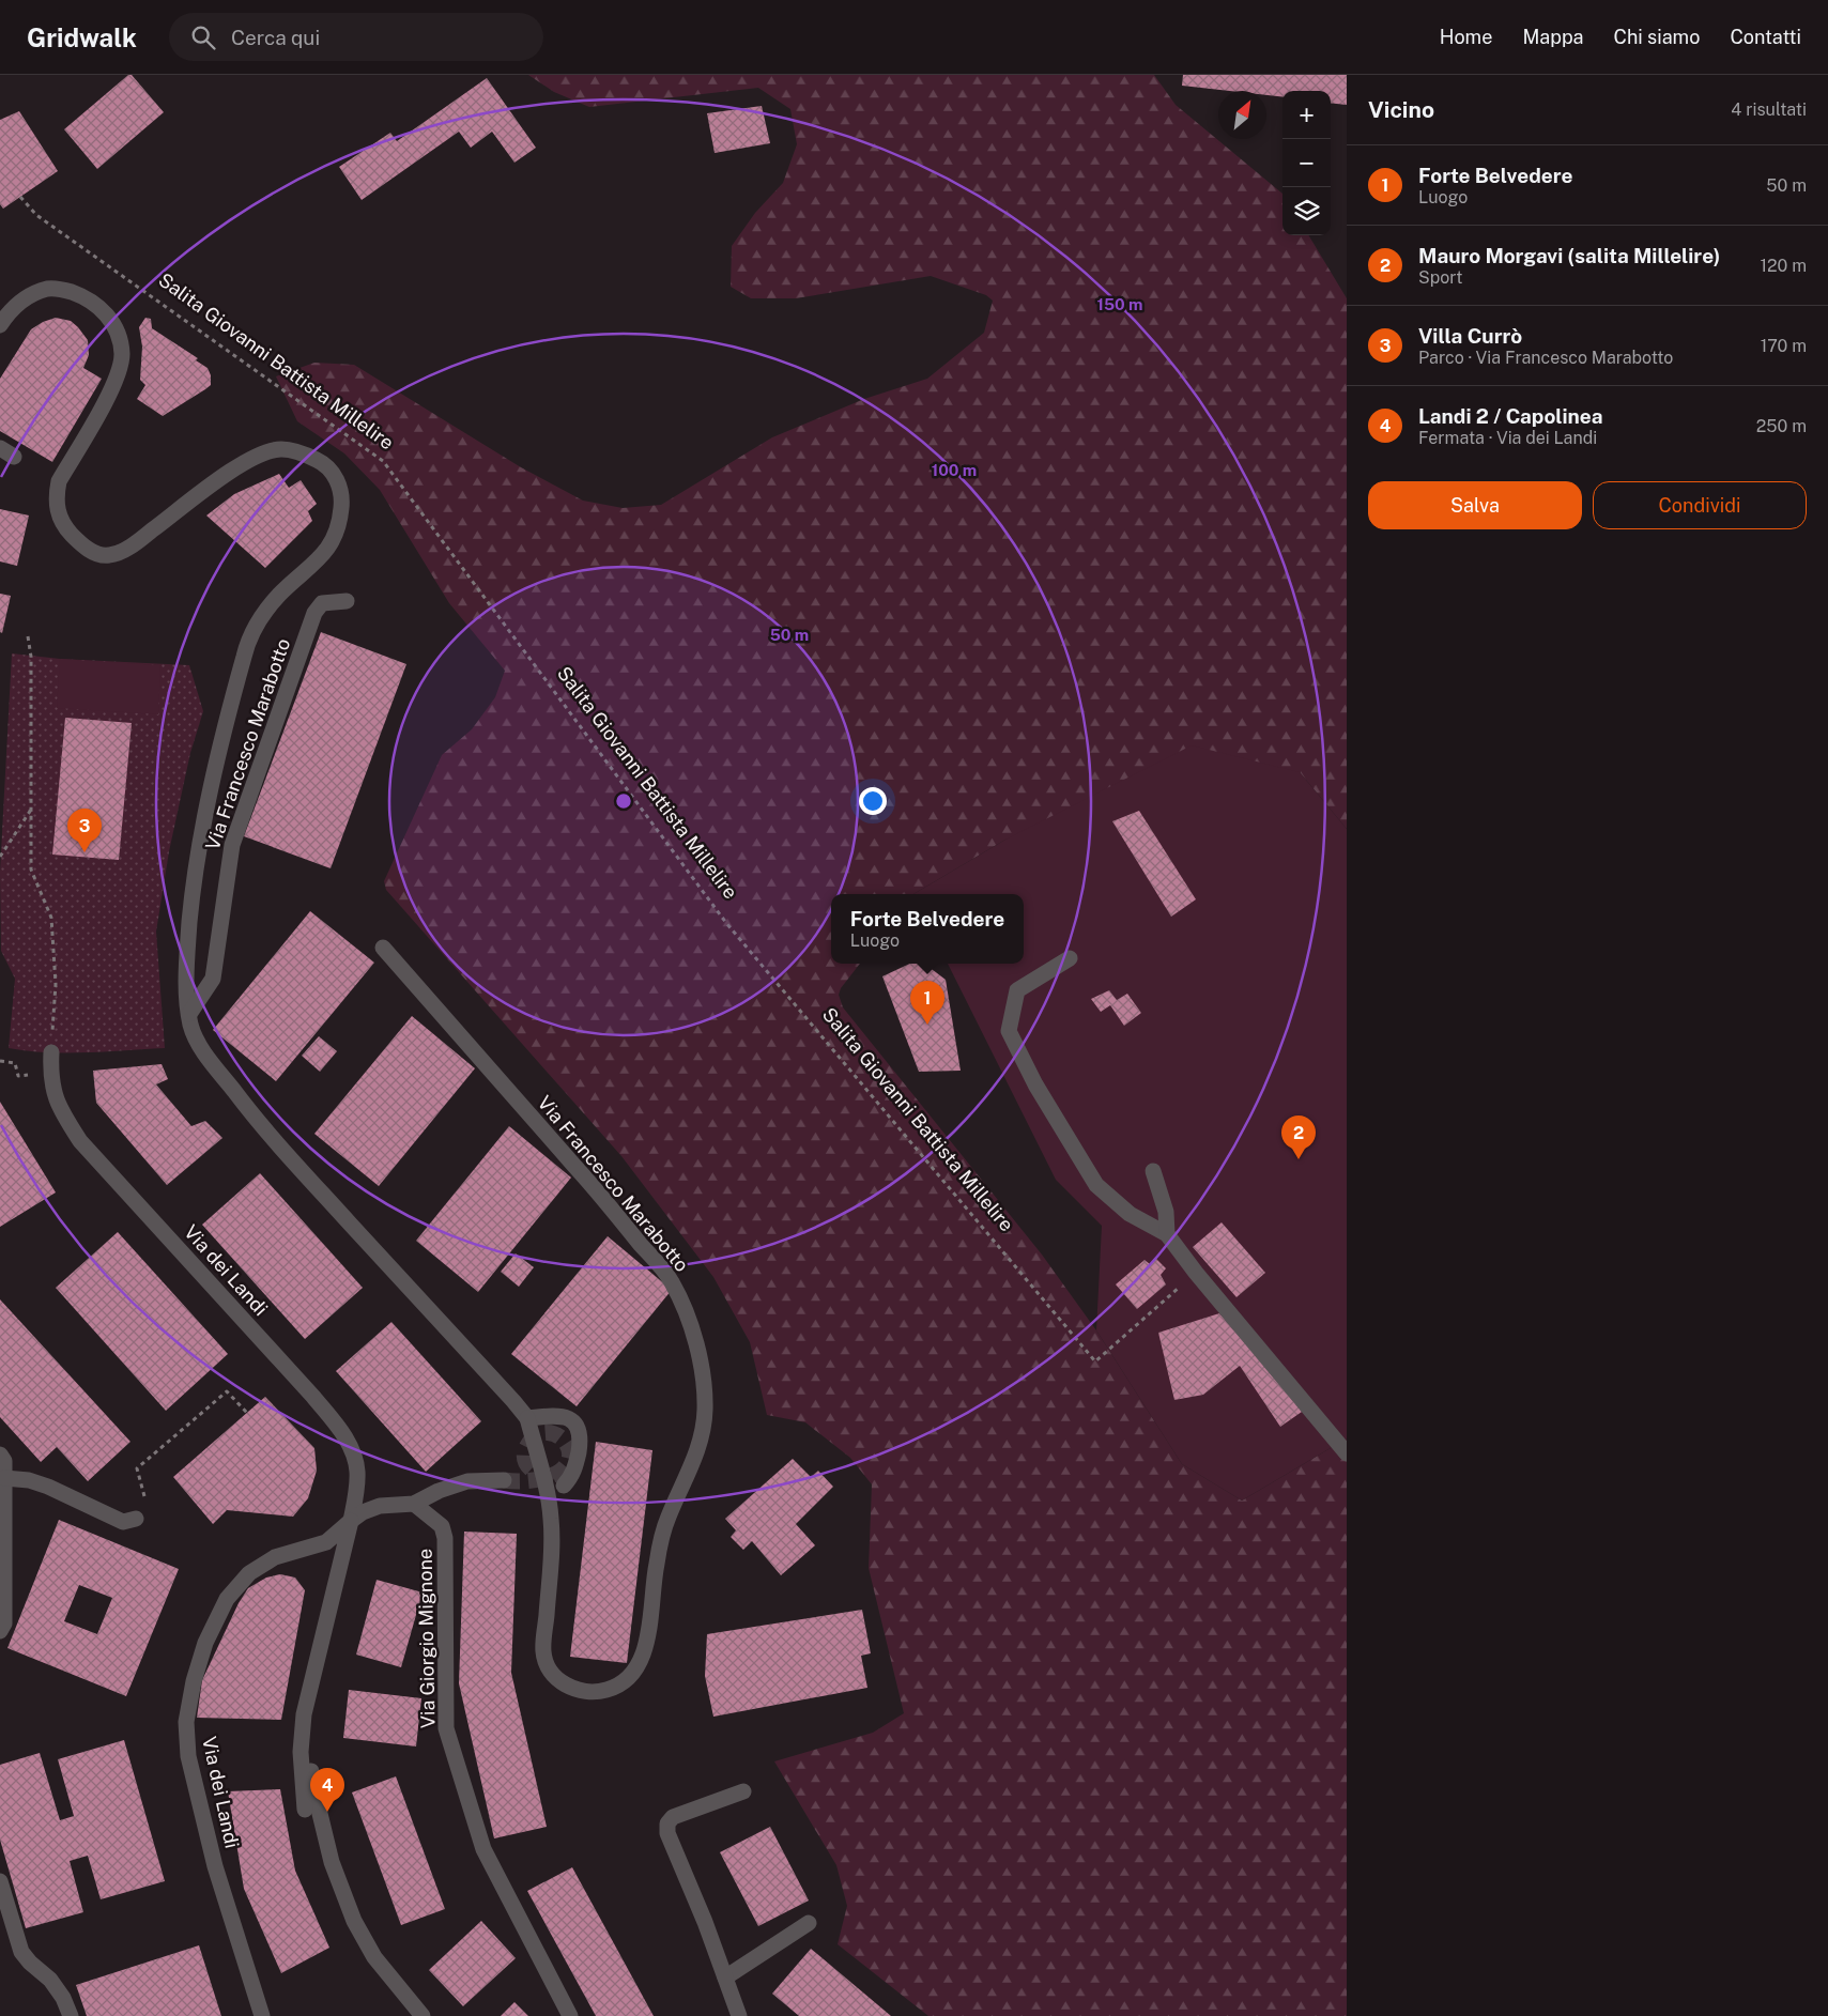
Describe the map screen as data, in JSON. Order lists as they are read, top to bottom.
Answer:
{
  "streets": {
    "street": ["Via Francesco Marabotto", "Via dei Landi", "Via Giorgio Mignone"],
    "path": ["Salita Giovanni Battista Millelire"]
  },
  "crossings": [
    ["Via dei Landi", "Via Giorgio Mignone"]
  ],
  "north": "top right",
  "page": {
    "header": "Gridwalk",
    "search": "Cerca qui",
    "nav": [
      "Home",
      "Mappa",
      "Chi siamo",
      "Contatti"
    ],
    "heading": ["Vicino", "4 risultati"],
    "map_buttons": ["+", "−"],
    "list": [
      {
        "mark": "1",
        "name": "Forte Belvedere",
        "note": "Luogo",
        "value": "50 m"
      },
      {
        "mark": "2",
        "name": "Mauro Morgavi (salita Millelire)",
        "note": "Sport",
        "value": "120 m"
      },
      {
        "mark": "3",
        "name": "Villa Currò",
        "note": "Parco · Via Francesco Marabotto",
        "value": "170 m"
      },
      {
        "mark": "4",
        "name": "Landi 2 / Capolinea",
        "note": "Fermata · Via dei Landi",
        "value": "250 m"
      }
    ],
    "buttons": ["Salva", "Condividi"],
    "pins": [
      "3",
      "1",
      "2",
      "4"
    ],
    "popup": ["Forte Belvedere", "Luogo"]
  },
  "rings": ["150 m", "100 m", "50 m"]
}
